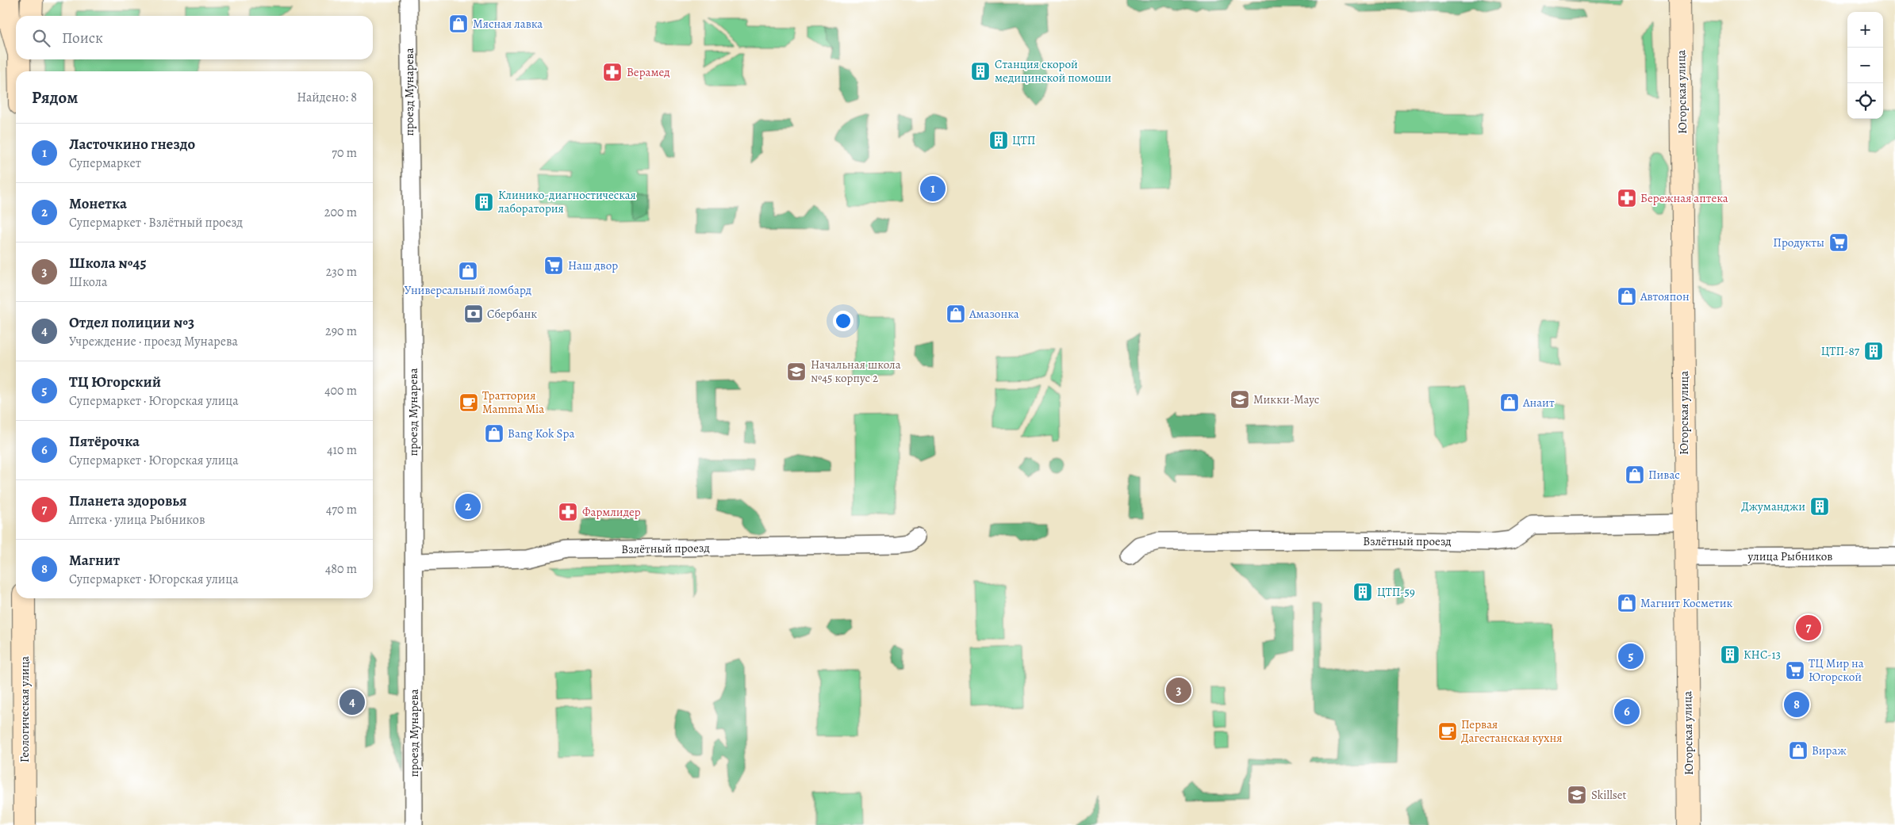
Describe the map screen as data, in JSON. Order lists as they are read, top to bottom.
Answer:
{
  "streets": {
    "main road": ["Югорская улица", "Геологическая улица"],
    "street": ["проезд Мунарева", "Взлётный проезд", "улица Рыбников"]
  },
  "crossings": [
    ["проезд Мунарева", "Взлётный проезд"],
    ["Югорская улица", "Взлётный проезд"],
    ["Югорская улица", "улица Рыбников"]
  ],
  "places": {
    "shop": [
      "Мясная лавка",
      "Универсальный ломбард",
      "Автояпон",
      "Амазонка",
      "Анаит",
      "Bang Kok Spa",
      "Пивас",
      "Магнит Косметик",
      "Вираж"
    ],
    "building": [
      "Cтанция скорой медицинской помоши",
      "ЦТП",
      "Клинико-диагностическая лаборатория",
      "ЦТП-87",
      "Джуманджи",
      "ЦТП-59",
      "КНС-13"
    ],
    "pharmacy": ["Верамед", "Бережная аптека", "Фармлидер"],
    "supermarket": ["Продукты", "Наш двор", "ТЦ Мир на Югорской"],
    "bank": ["Сбербанк"],
    "school or university": ["Начальная школа №45 корпус 2", "Микки-Маус", "Skillset"],
    "cafe": ["Траттория Mamma Mia", "Первая Дагестанская кухня"]
  },
  "page": {
    "map_buttons": ["+", "−"],
    "search": "Поиск",
    "heading": ["Рядом", "Найдено: 8"],
    "list": [
      {
        "mark": "1",
        "name": "Ласточкино гнездо",
        "note": "Супермаркет",
        "value": "70 m"
      },
      {
        "mark": "2",
        "name": "Монетка",
        "note": "Супермаркет · Взлётный проезд",
        "value": "200 m"
      },
      {
        "mark": "3",
        "name": "Школа №45",
        "note": "Школа",
        "value": "230 m"
      },
      {
        "mark": "4",
        "name": "Отдел полиции №3",
        "note": "Учреждение · проезд Мунарева",
        "value": "290 m"
      },
      {
        "mark": "5",
        "name": "ТЦ Югорский",
        "note": "Супермаркет · Югорская улица",
        "value": "400 m"
      },
      {
        "mark": "6",
        "name": "Пятёрочка",
        "note": "Супермаркет · Югорская улица",
        "value": "410 m"
      },
      {
        "mark": "7",
        "name": "Планета здоровья",
        "note": "Аптека · улица Рыбников",
        "value": "470 m"
      },
      {
        "mark": "8",
        "name": "Магнит",
        "note": "Супермаркет · Югорская улица",
        "value": "480 m"
      }
    ],
    "pins": [
      "1",
      "2",
      "7",
      "5",
      "3",
      "4",
      "8",
      "6"
    ]
  }
}
